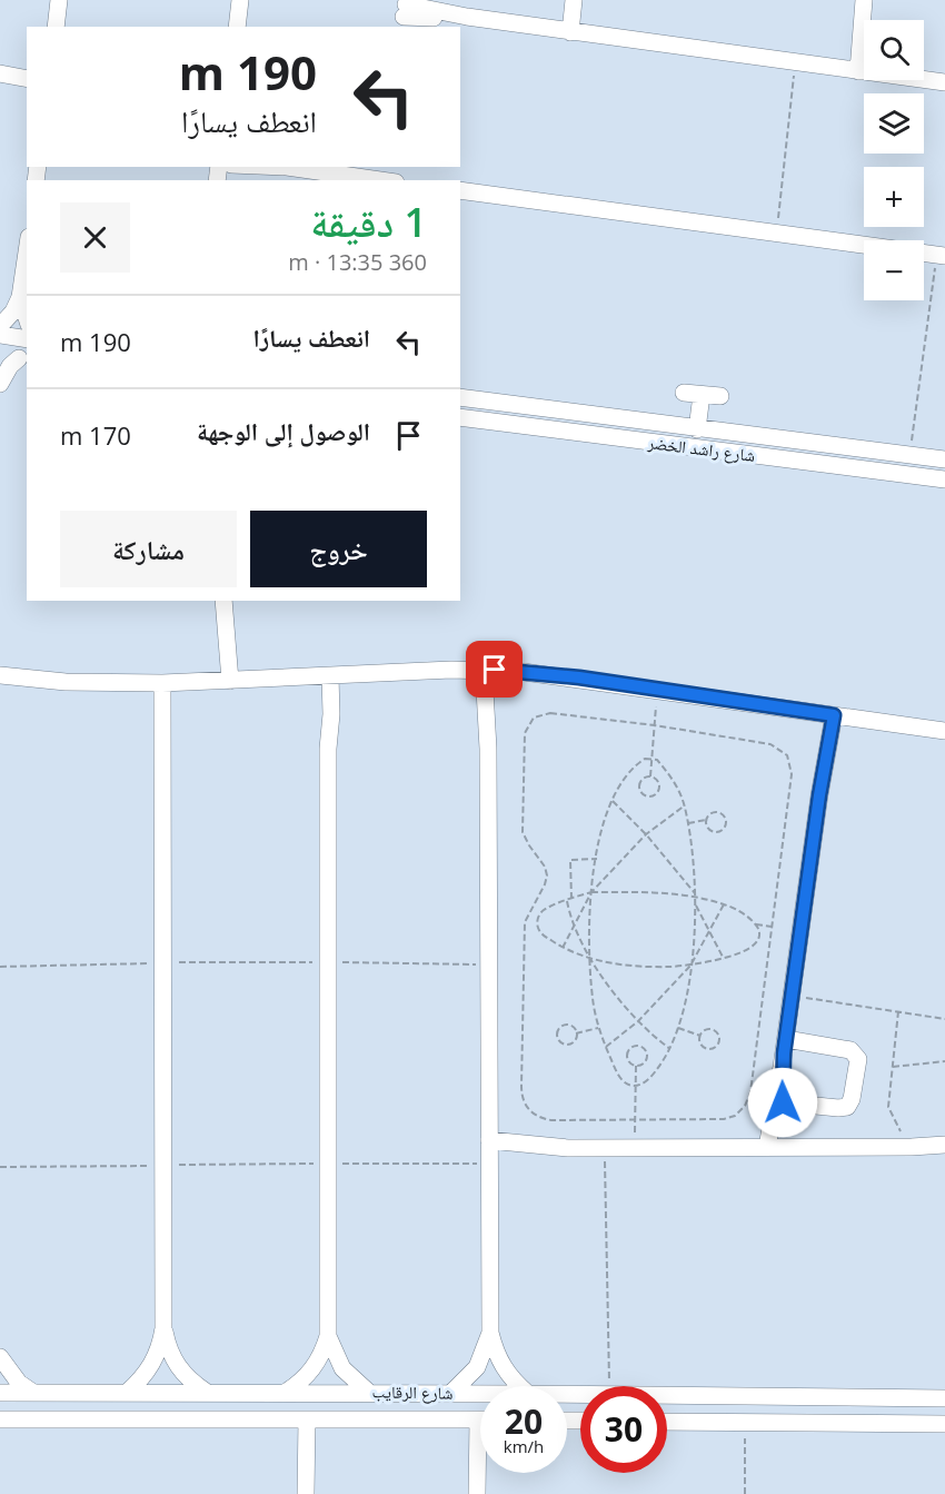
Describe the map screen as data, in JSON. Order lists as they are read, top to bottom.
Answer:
{
  "streets": {
    "street": ["شارع راشد الخضر", "شارع الرقايب"]
  },
  "page": {
    "map_buttons": ["+", "−"],
    "turn": ["190 m", "انعطف يسارًا"],
    "heading": ["1 دقيقة", "360 m · 13:35"],
    "list": [
      {
        "name": "انعطف يسارًا",
        "value": "190 m"
      },
      {
        "name": "الوصول إلى الوجهة",
        "value": "170 m"
      }
    ],
    "buttons": ["خروج", "مشاركة"],
    "speed": "20 km/h",
    "limit": "30"
  }
}
